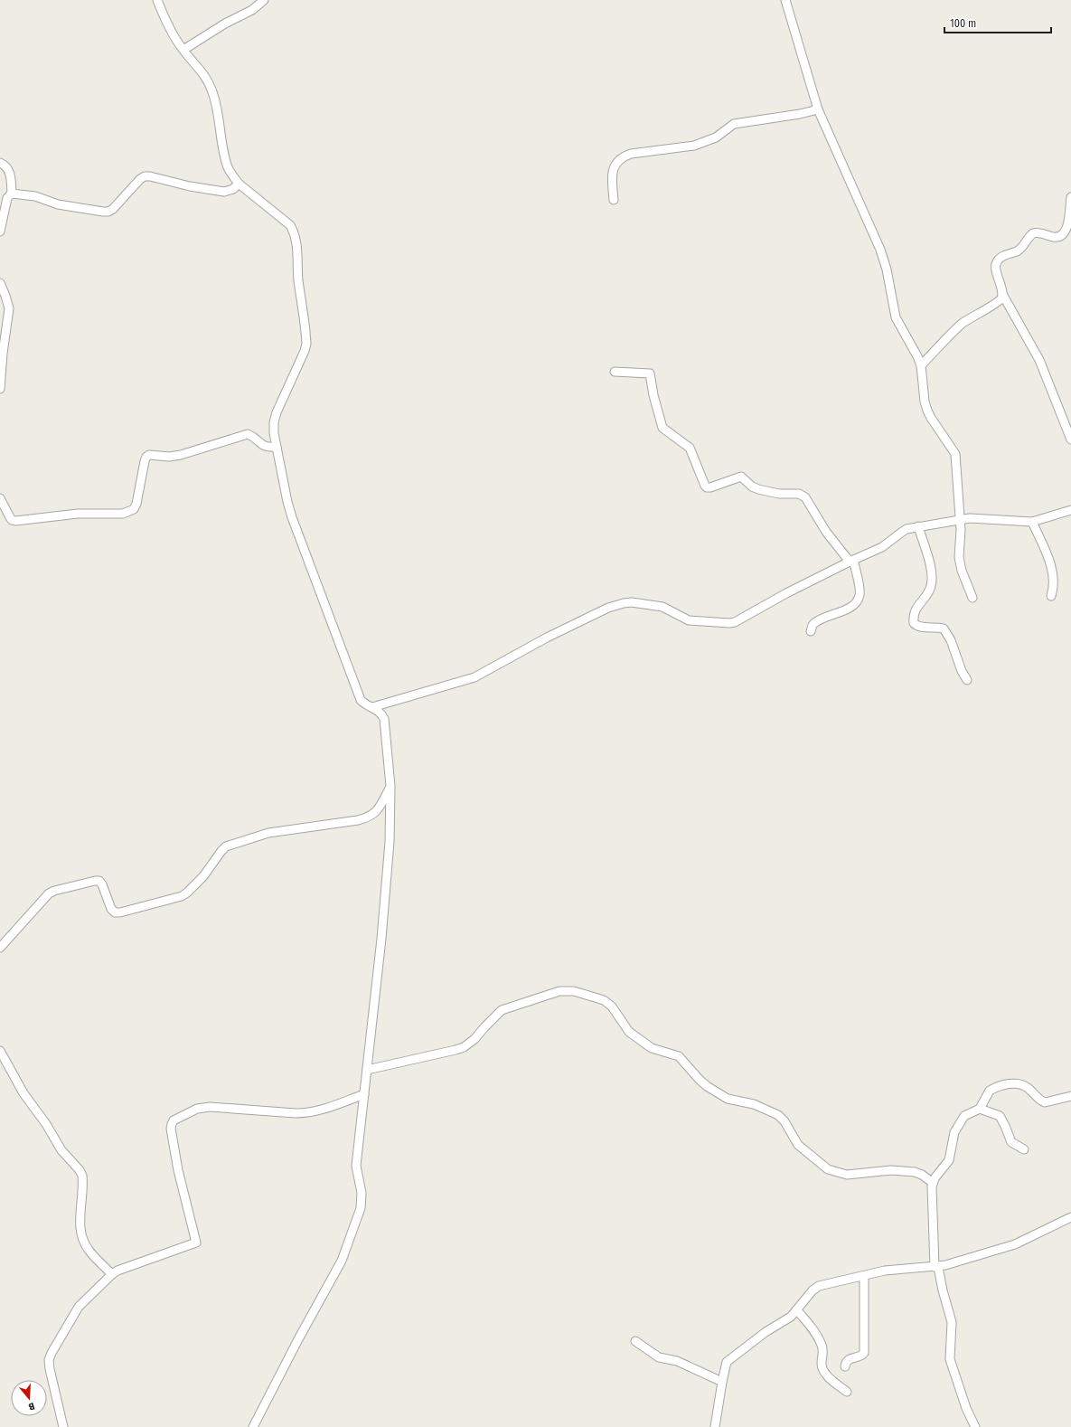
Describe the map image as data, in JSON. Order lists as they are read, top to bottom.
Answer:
{
  "scale_bar": "100 m",
  "north": "bottom"
}
